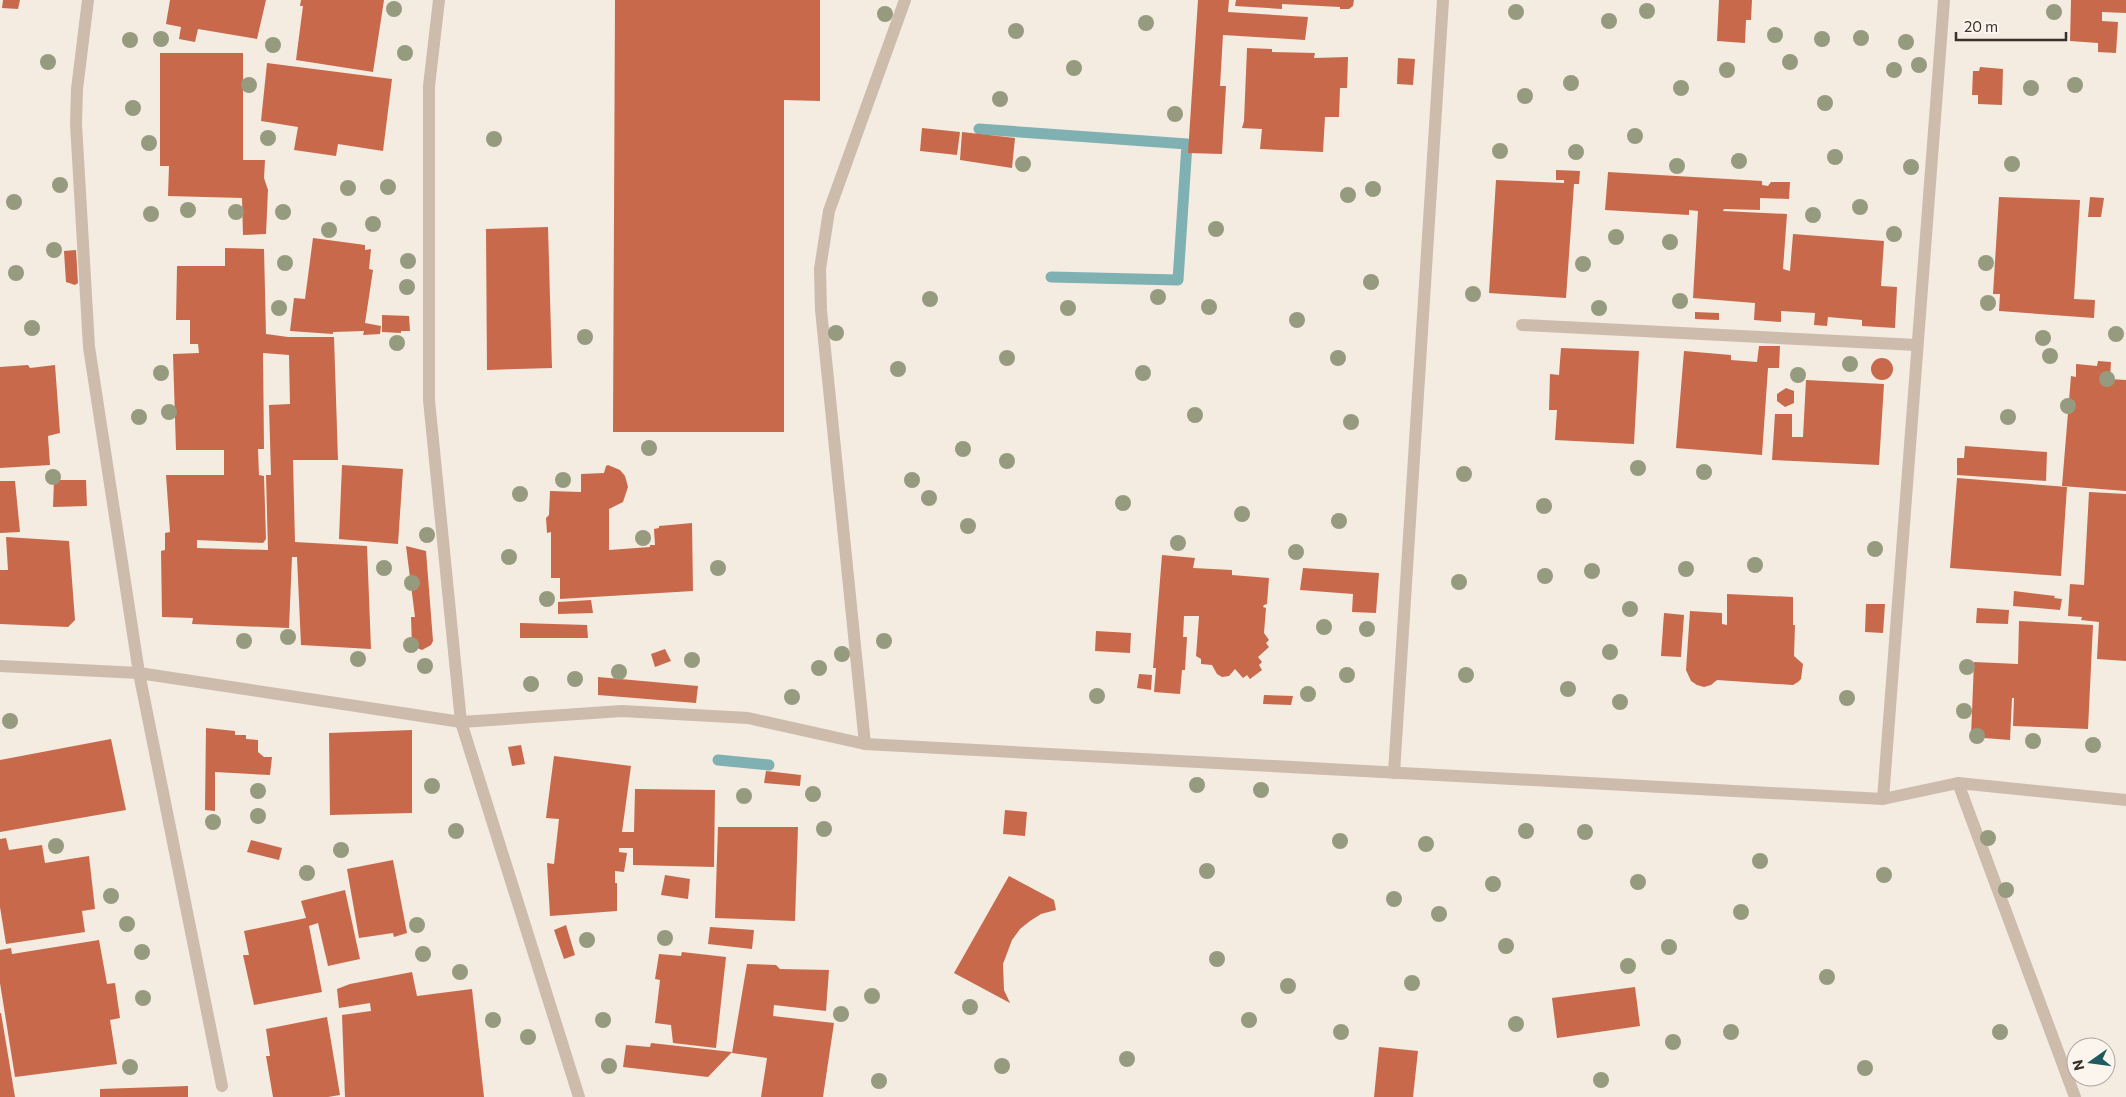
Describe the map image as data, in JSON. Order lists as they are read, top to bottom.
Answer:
{
  "scale_bar": "20 m",
  "north": "left"
}
